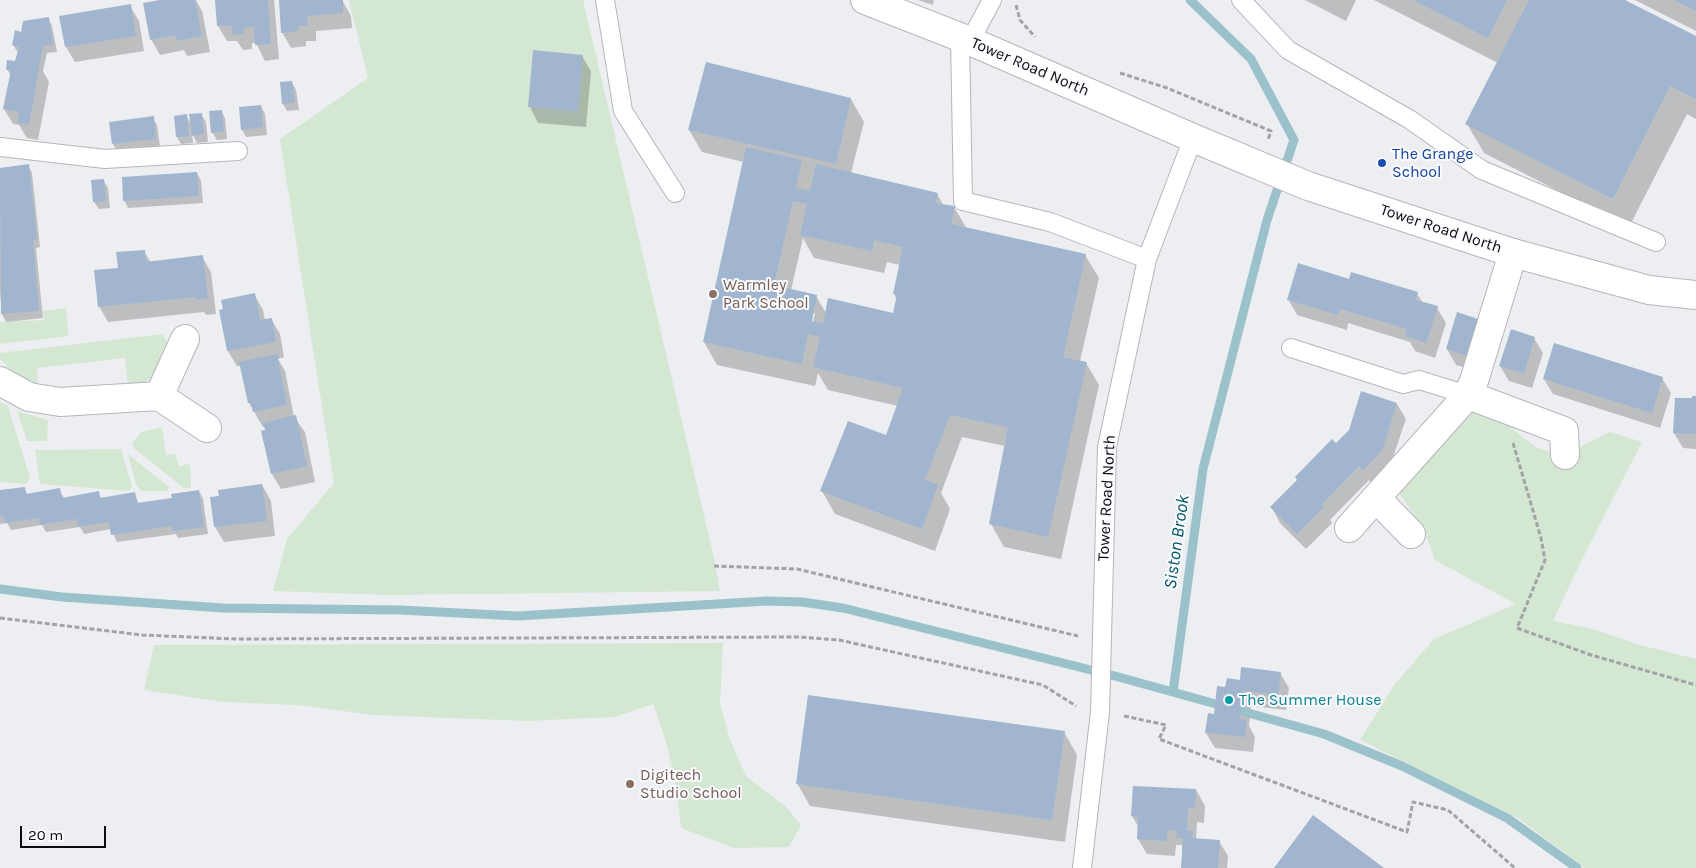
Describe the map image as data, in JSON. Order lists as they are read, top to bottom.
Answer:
{
  "streets": {
    "street": ["Tower Road North"]
  },
  "water": ["Siston Brook"],
  "places": [
    "The Grange School",
    "Warmley Park School",
    "The Summer House",
    "Digitech Studio School"
  ],
  "scale_bar": "20 m"
}
